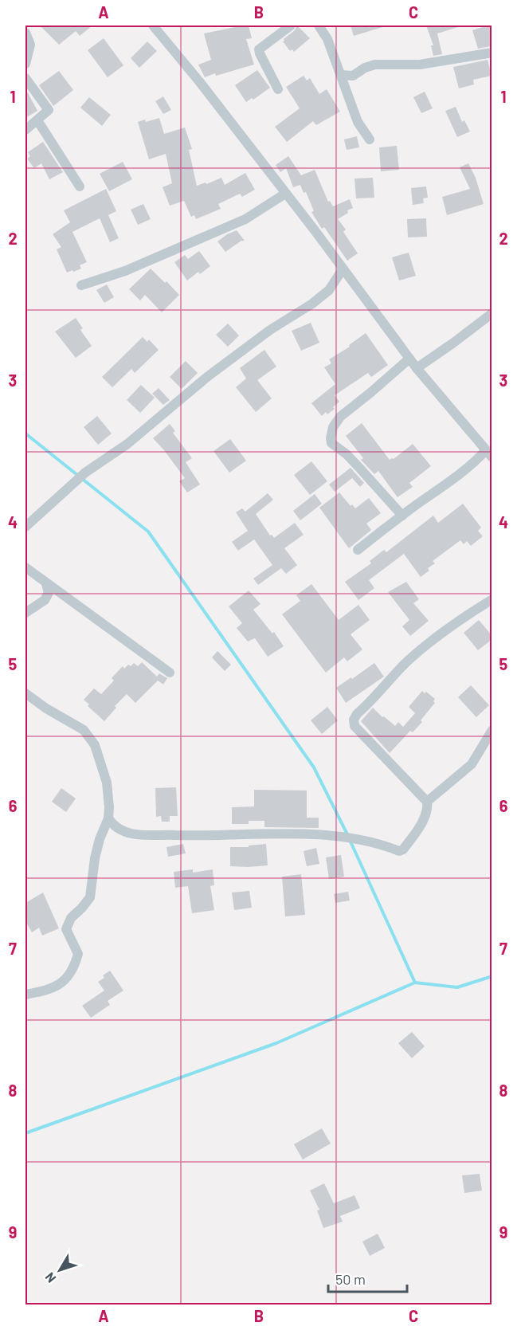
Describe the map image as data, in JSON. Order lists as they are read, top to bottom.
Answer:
{
  "scale_bar": "50 m",
  "north": "bottom left",
  "grid": {
    "columns": ["A", "B", "C"],
    "rows": [
      "1",
      "2",
      "3",
      "4",
      "5",
      "6",
      "7",
      "8",
      "9"
    ]
  }
}
